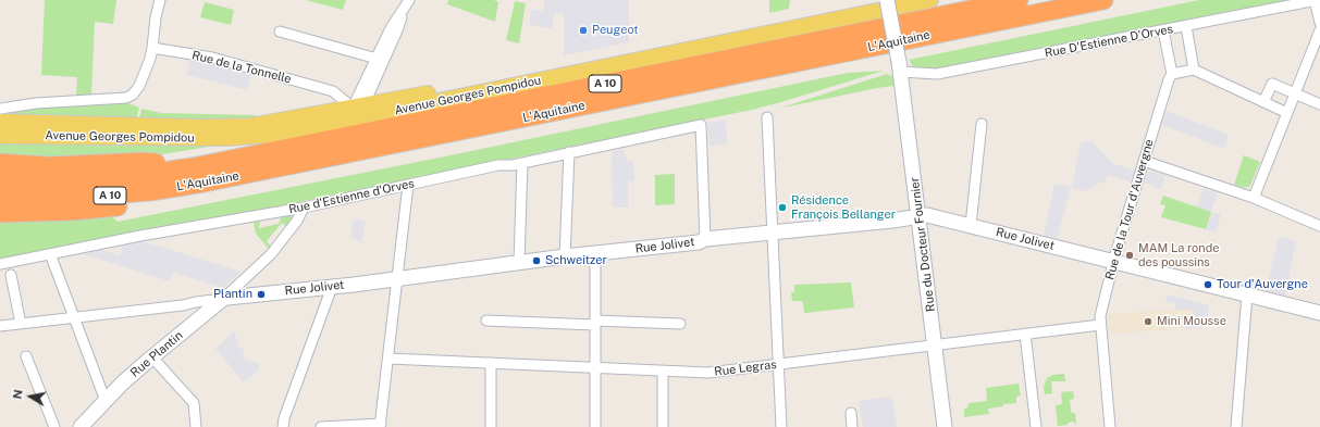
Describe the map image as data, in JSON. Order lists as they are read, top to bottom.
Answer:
{
  "streets": {
    "highway": ["L'Aquitaine", "A 10"],
    "main road": ["Avenue Georges Pompidou"],
    "street": [
      "Rue D'Estienne D'Orves",
      "Rue de la Tonnelle",
      "Rue d'Estienne d'Orves",
      "Rue de la Tour d'Auvergne",
      "Rue Jolivet",
      "Rue du Docteur Fournier",
      "Rue Plantin",
      "Rue Legras"
    ]
  },
  "crossings": [
    ["Rue D'Estienne D'Orves", "Rue du Docteur Fournier"],
    ["Rue de la Tonnelle", "Avenue Georges Pompidou"],
    ["Rue d'Estienne d'Orves", "Rue Jolivet"],
    ["Rue de la Tour d'Auvergne", "Rue Jolivet"],
    ["Rue de la Tour d'Auvergne", "Rue Legras"],
    ["Rue Jolivet", "Rue du Docteur Fournier"],
    ["Rue Jolivet", "Rue Plantin"],
    ["Rue du Docteur Fournier", "Rue Legras"]
  ],
  "places": [
    "Peugeot",
    "Résidence François Bellanger",
    "MAM La ronde des poussins",
    "Schweitzer",
    "Tour d'Auvergne",
    "Plantin",
    "Mini Mousse"
  ],
  "north": "left"
}
